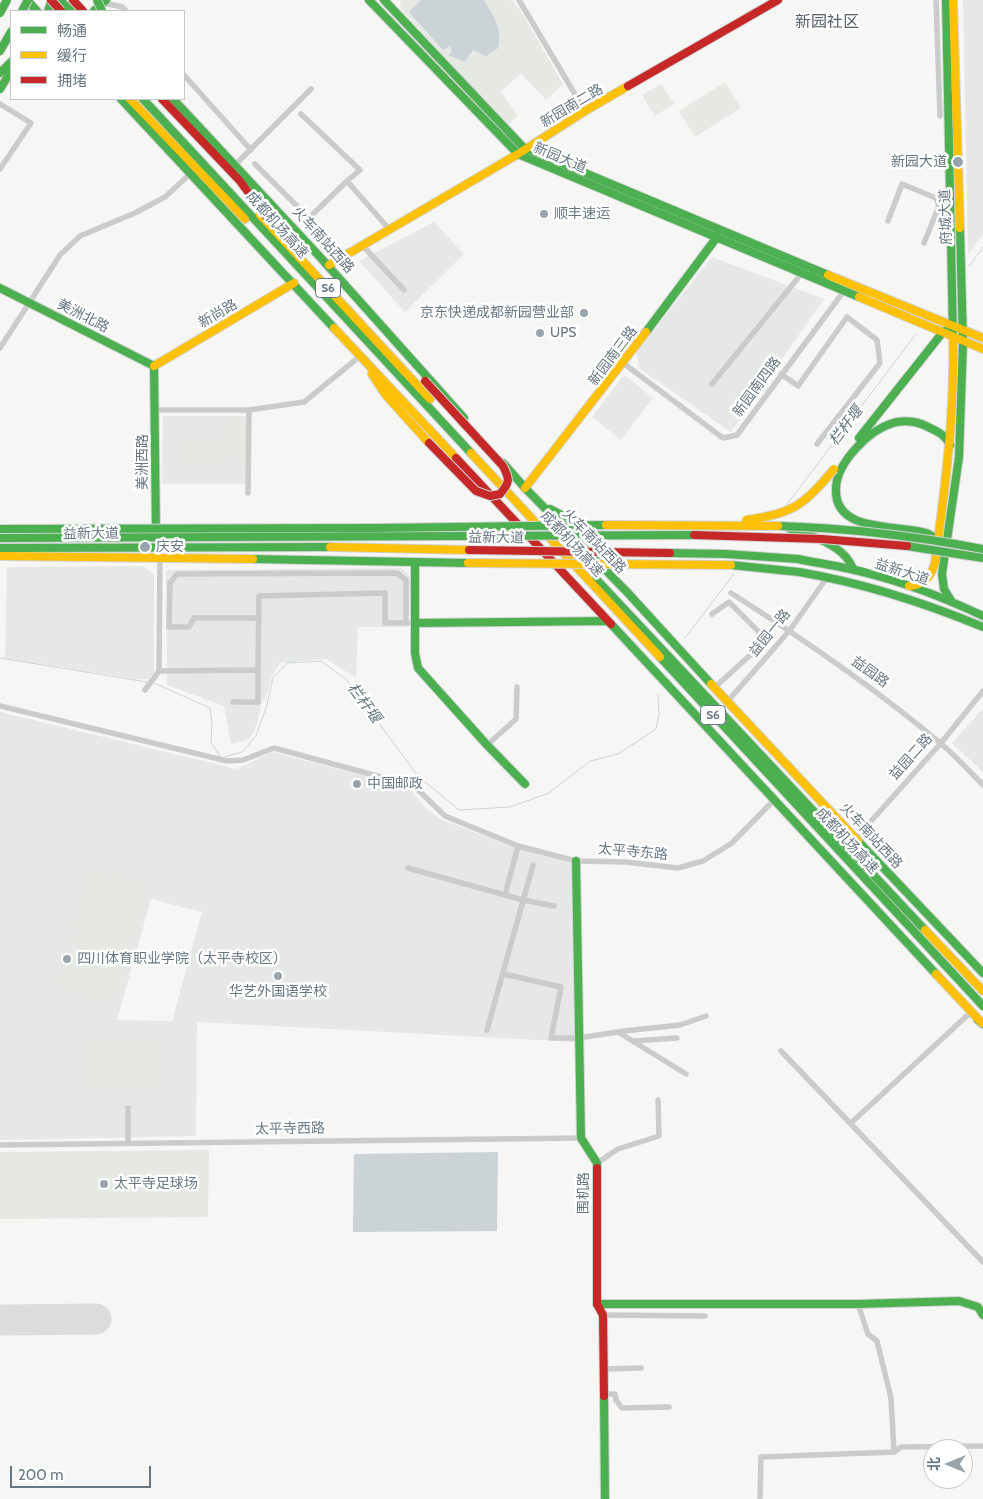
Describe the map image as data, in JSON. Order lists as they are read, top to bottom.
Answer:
{
  "streets": {
    "main road": [
      "新园南二路",
      "新园大道",
      "府城大道",
      "成都机场高速",
      "火车南站西路",
      "S6",
      "新尚路",
      "美洲北路",
      "新园南三路",
      "美洲西路",
      "益新大道",
      "围机路"
    ],
    "street": [
      "新园南四路",
      "益园一路",
      "益园路",
      "益园二路",
      "太平寺东路",
      "太平寺西路"
    ]
  },
  "crossings": [
    ["新园南二路", "新园大道"],
    ["新园南二路", "火车南站西路"],
    ["新园大道", "府城大道"],
    ["新园大道", "新园南三路"],
    ["新园大道", "新园南四路"],
    ["府城大道", "益新大道"],
    ["火车南站西路", "新园南三路"],
    ["火车南站西路", "益园一路"],
    ["火车南站西路", "益园二路"],
    ["新尚路", "美洲北路"],
    ["新尚路", "美洲西路"],
    ["美洲北路", "美洲西路"],
    ["新园南三路", "新园南四路"],
    ["美洲西路", "益新大道"],
    ["益新大道", "益园一路"],
    ["益园一路", "益园路"],
    ["益园路", "益园二路"],
    ["太平寺西路", "围机路"]
  ],
  "districts": ["新园社区"],
  "water": ["栏杆堰"],
  "places": [
    "新园大道",
    "顺丰速运",
    "京东快递成都新园营业部",
    "UPS",
    "庆安",
    "中国邮政",
    "四川体育职业学院（太平寺校区）",
    "华艺外国语学校",
    "太平寺足球场"
  ],
  "legend": ["畅通", "缓行", "拥堵"],
  "scale_bar": "200 m",
  "north": "left"
}
